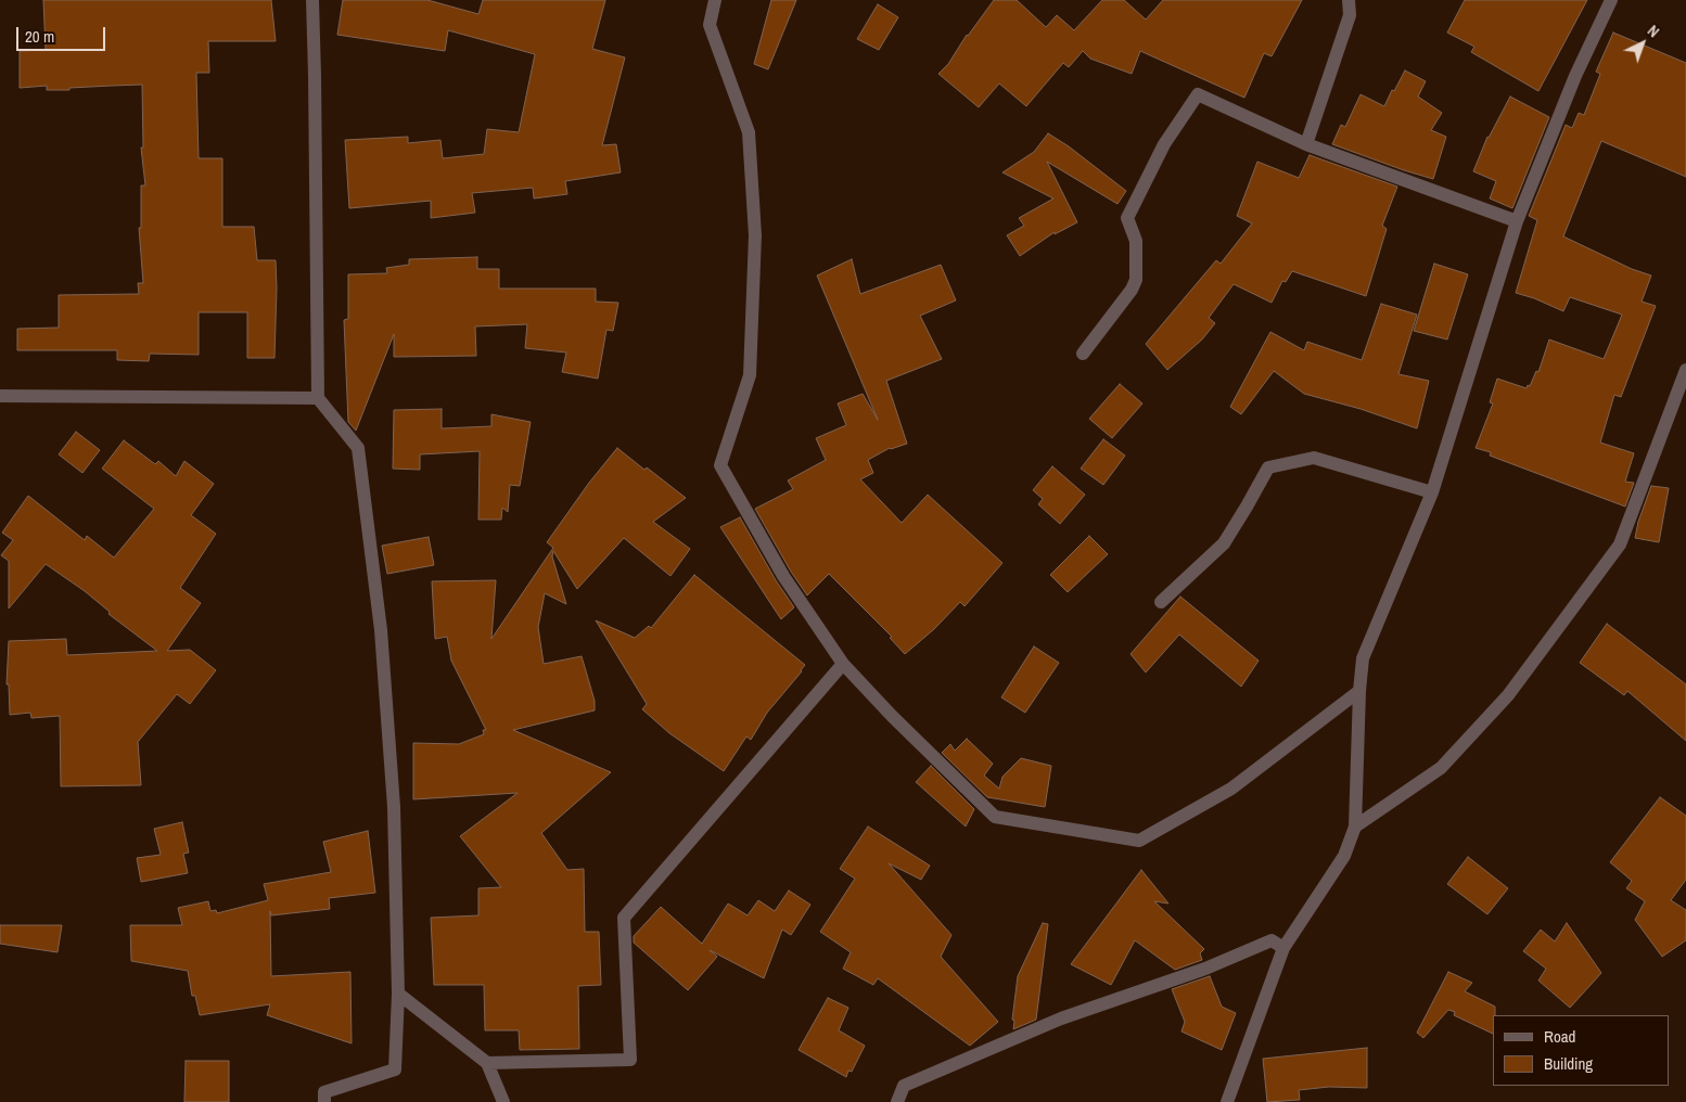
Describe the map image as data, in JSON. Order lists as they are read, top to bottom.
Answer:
{
  "legend": ["Road", "Building"],
  "scale_bar": "20 m",
  "north": "top right"
}
